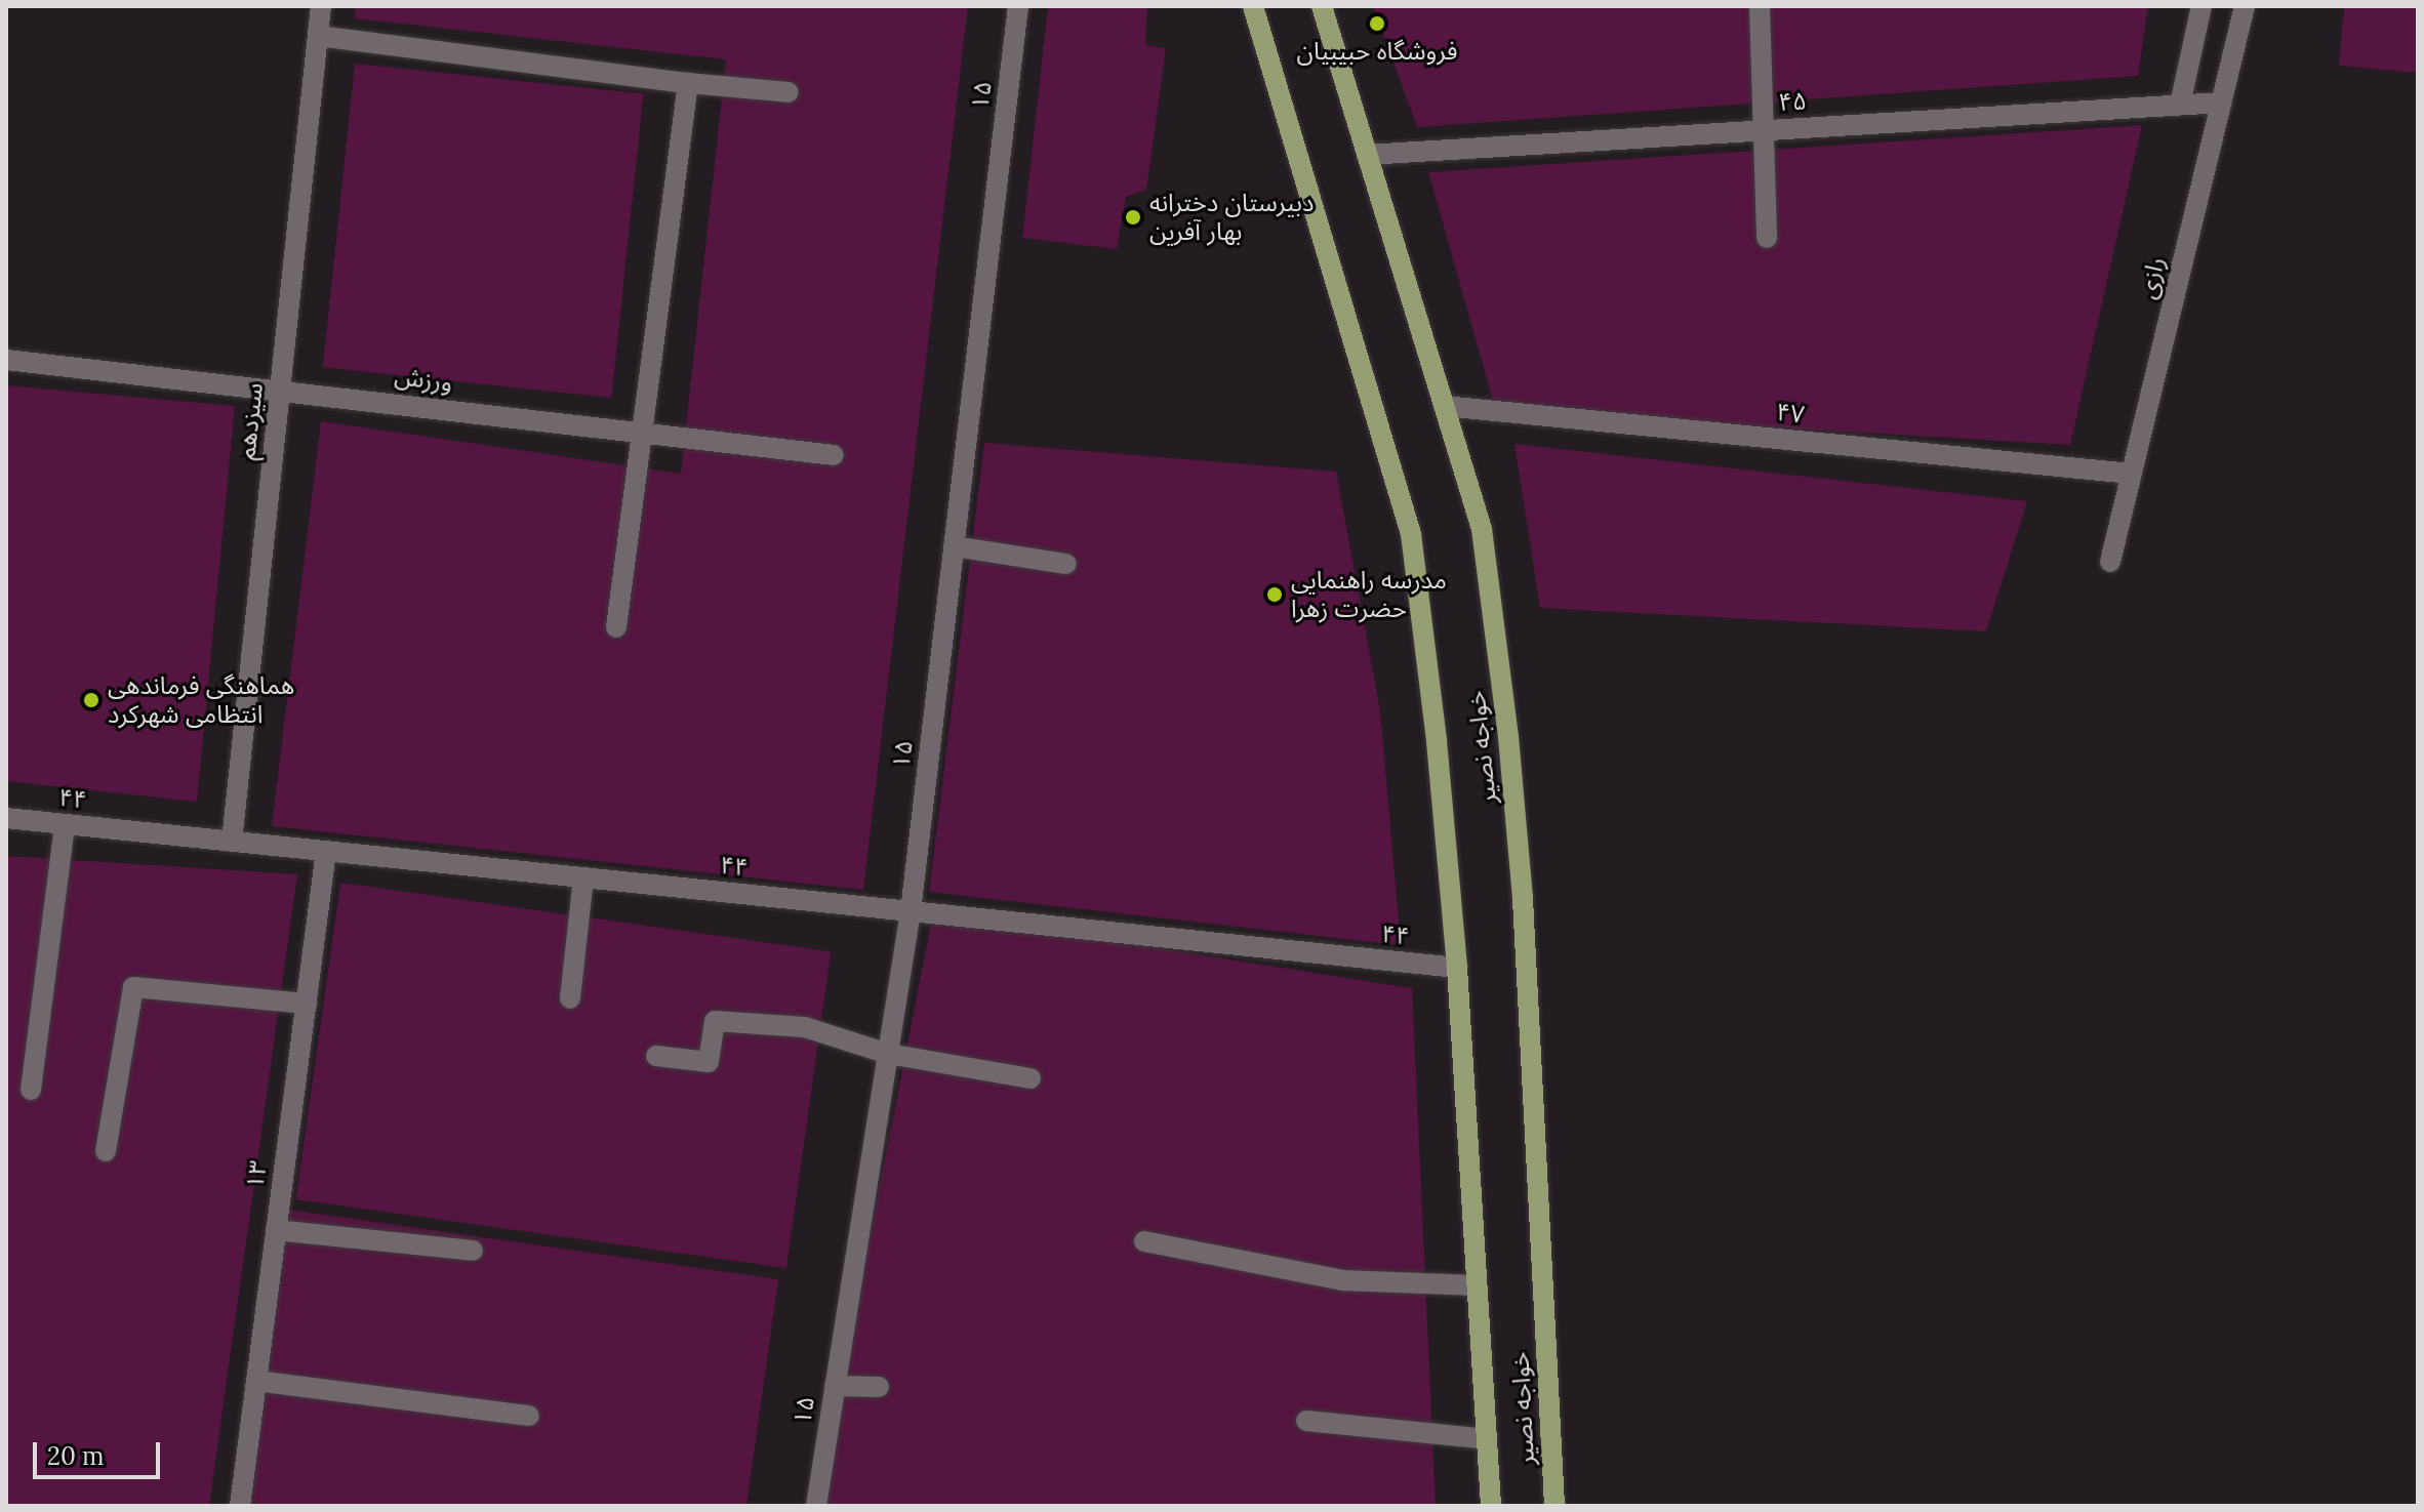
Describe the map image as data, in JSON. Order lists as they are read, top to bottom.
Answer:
{
  "streets": {
    "main road": ["خواجه نصیر"],
    "street": [
      "۱۵",
      "۴۵",
      "رازی",
      "ورزش",
      "۴۷",
      "سیزدهم",
      "۴۴",
      "۱۳"
    ]
  },
  "crossings": [
    ["۱۵", "۴۴"],
    ["۴۵", "رازی"],
    ["۴۵", "خواجه نصیر"],
    ["رازی", "۴۷"],
    ["ورزش", "سیزدهم"],
    ["۴۷", "خواجه نصیر"],
    ["سیزدهم", "۴۴"],
    ["خواجه نصیر", "۴۴"],
    ["۴۴", "۱۳"]
  ],
  "places": [
    "فروشگاه حبیبیان",
    "دبیرستان دخترانه بهار آفرین",
    "مدرسه راهنمایی حضرت زهرا",
    "هماهنگی فرماندهی انتظامی شهرکرد"
  ],
  "scale_bar": "20 m"
}
